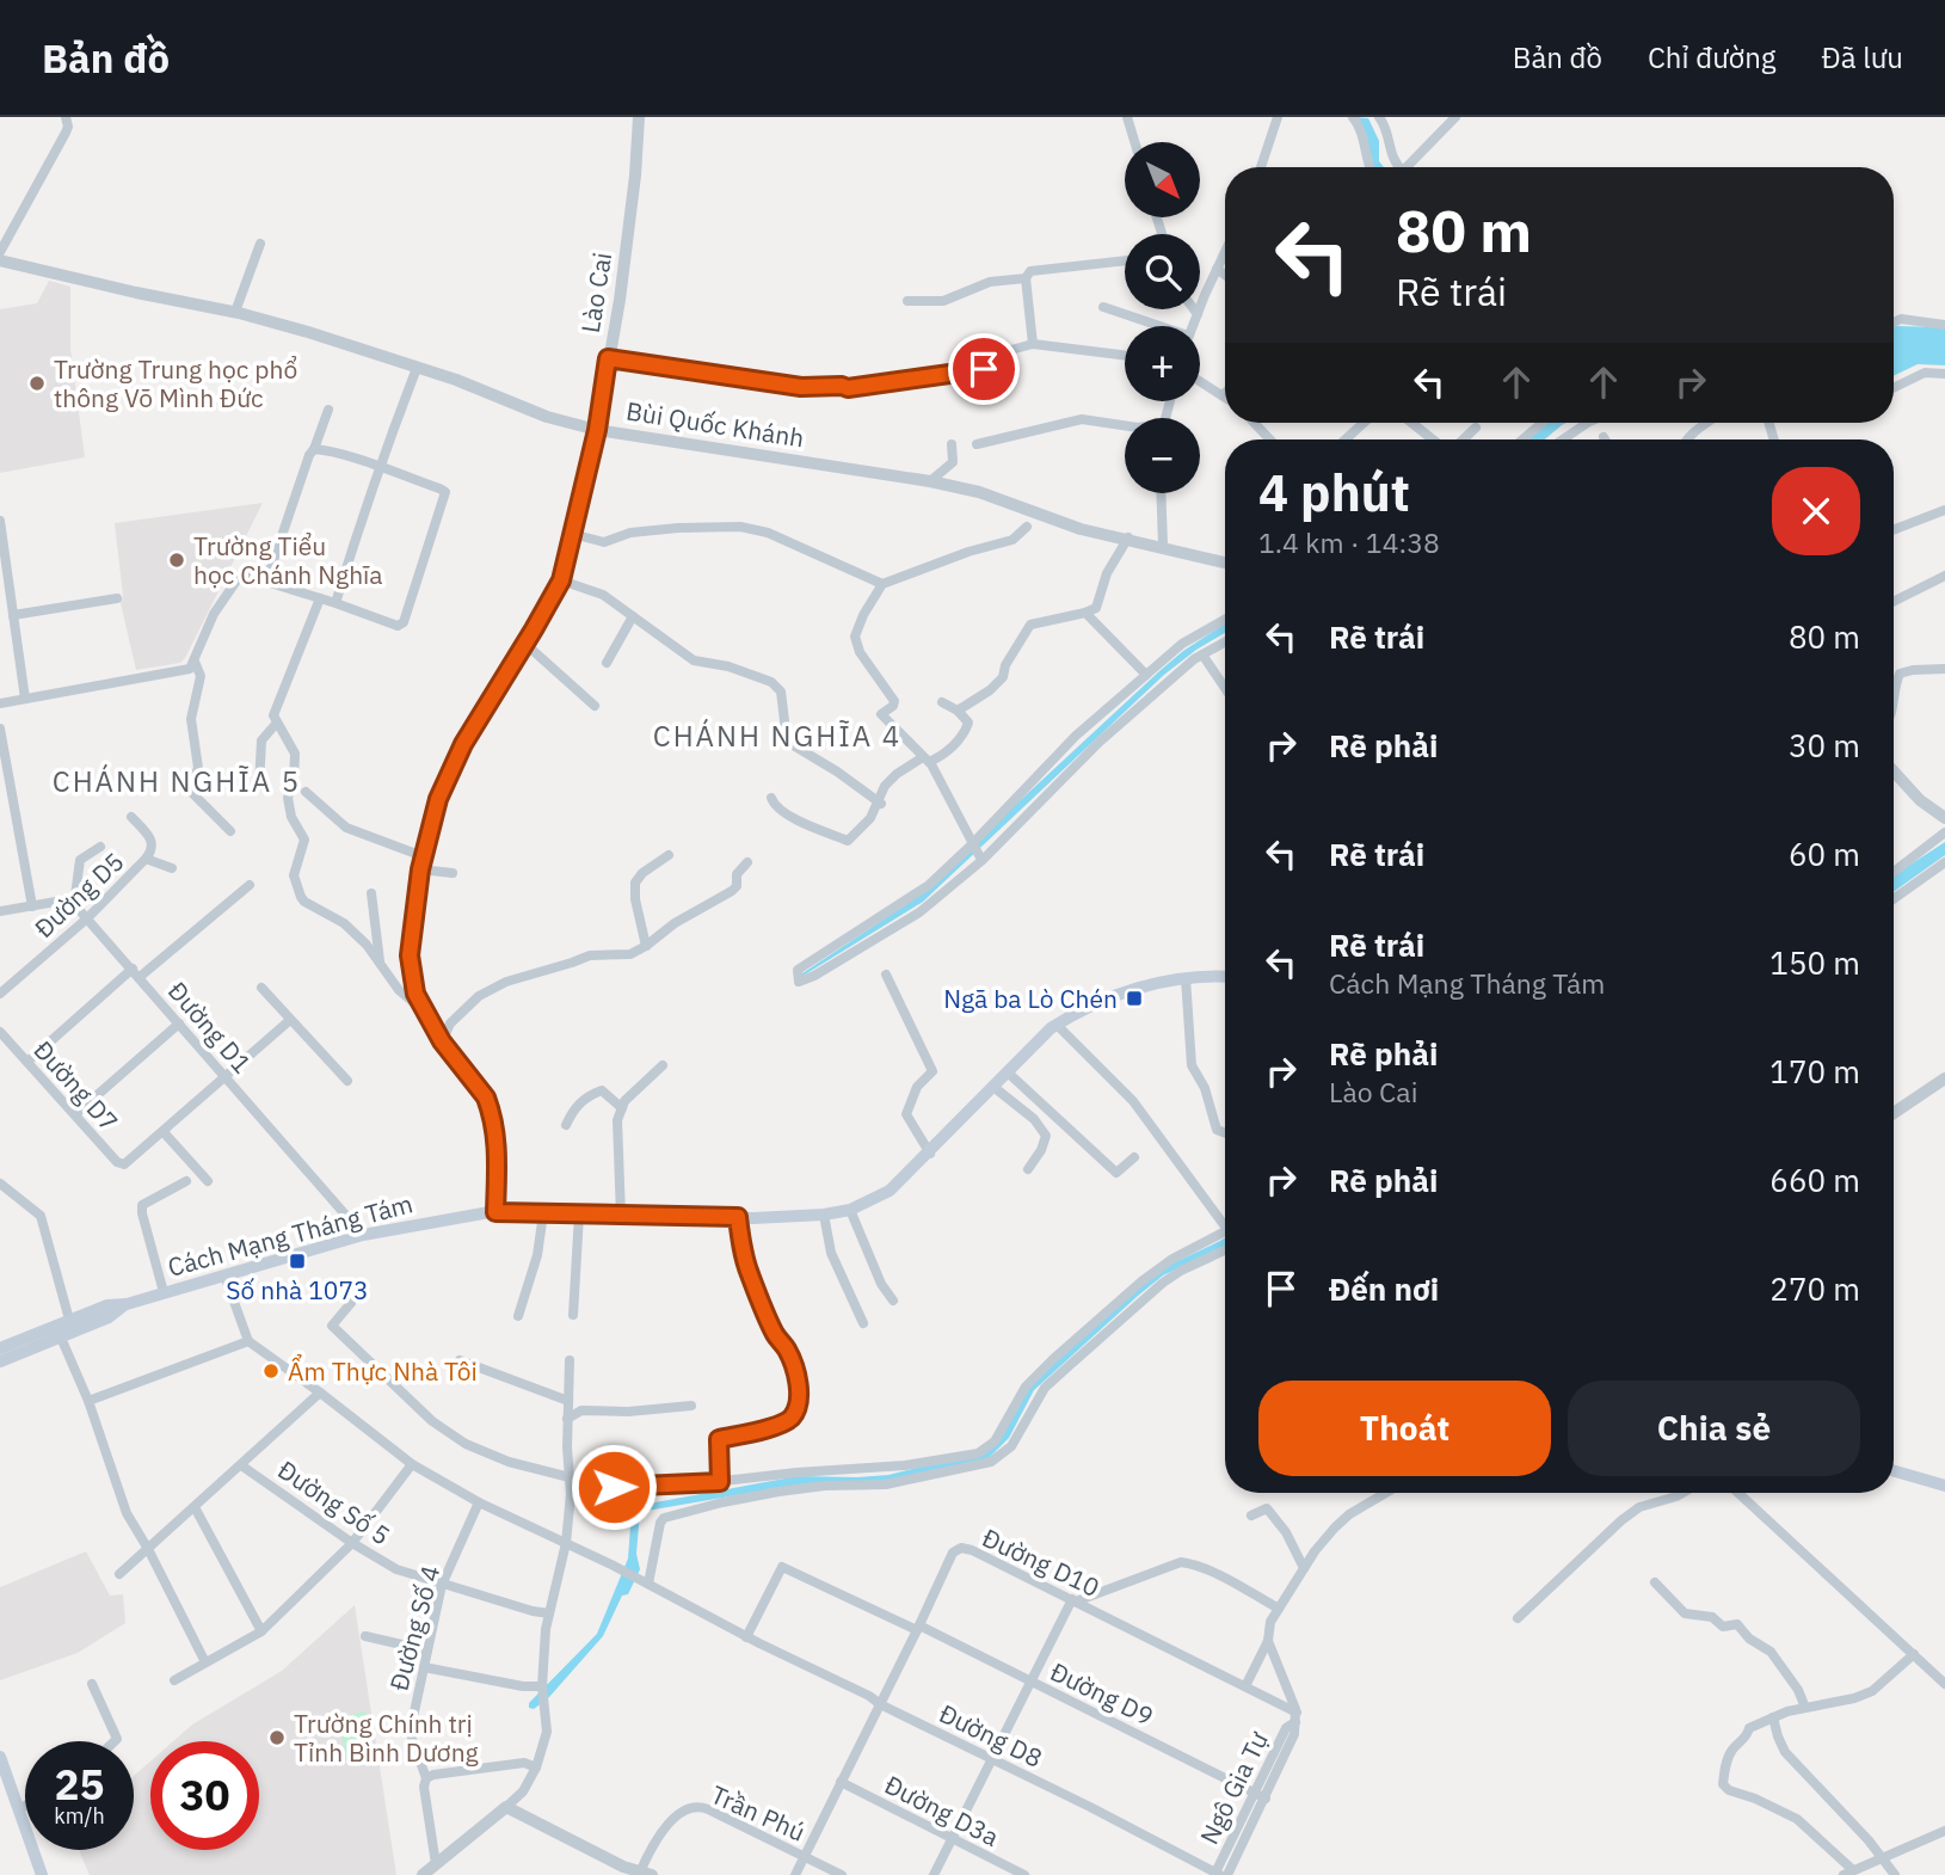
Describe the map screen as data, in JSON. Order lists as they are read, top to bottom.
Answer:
{
  "streets": {
    "main road": ["Cách Mạng Tháng Tám"],
    "street": [
      "Lào Cai",
      "Bùi Quốc Khánh",
      "Đường D5",
      "Đường D1",
      "Đường D7",
      "Đường Số 5",
      "Đường D10",
      "Đường Số 4",
      "Đường D9",
      "Đường D8",
      "Ngô Gia Tự",
      "Đường D3a",
      "Trần Phú"
    ]
  },
  "crossings": [
    ["Lào Cai", "Bùi Quốc Khánh"],
    ["Lào Cai", "Cách Mạng Tháng Tám"],
    ["Đường D5", "Đường D1"],
    ["Đường D1", "Cách Mạng Tháng Tám"],
    ["Đường Số 5", "Đường Số 4"],
    ["Đường D10", "Đường D9"],
    ["Đường D10", "Đường D8"],
    ["Đường D10", "Ngô Gia Tự"],
    ["Đường D10", "Đường D3a"],
    ["Đường D10", "Trần Phú"],
    ["Đường Số 4", "Đường D8"],
    ["Đường D9", "Đường D8"],
    ["Đường D9", "Ngô Gia Tự"],
    ["Đường D8", "Ngô Gia Tự"]
  ],
  "districts": ["CHÁNH NGHĨA 4", "CHÁNH NGHĨA 5"],
  "places": {
    "other": [
      "Trường Trung học phổ thông Võ Mình Đức",
      "Trường Tiểu học Chánh Nghĩa",
      "Ẩm Thực Nhà Tôi",
      "Trường Chính trị Tỉnh Bình Dương"
    ],
    "transit": ["Ngã ba Lò Chén", "Số nhà 1073"]
  },
  "north": "bottom right",
  "page": {
    "header": "Bản đồ",
    "nav": ["Bản đồ", "Chỉ đường", "Đã lưu"],
    "map_buttons": ["+", "−"],
    "turn": ["80 m", "Rẽ trái"],
    "heading": ["4 phút", "1.4 km · 14:38"],
    "list": [
      {
        "name": "Rẽ trái",
        "value": "80 m"
      },
      {
        "name": "Rẽ phải",
        "value": "30 m"
      },
      {
        "name": "Rẽ trái",
        "value": "60 m"
      },
      {
        "name": "Rẽ trái",
        "note": "Cách Mạng Tháng Tám",
        "value": "150 m"
      },
      {
        "name": "Rẽ phải",
        "note": "Lào Cai",
        "value": "170 m"
      },
      {
        "name": "Rẽ phải",
        "value": "660 m"
      },
      {
        "name": "Đến nơi",
        "value": "270 m"
      }
    ],
    "buttons": ["Thoát", "Chia sẻ"],
    "speed": "25 km/h",
    "limit": "30"
  }
}
